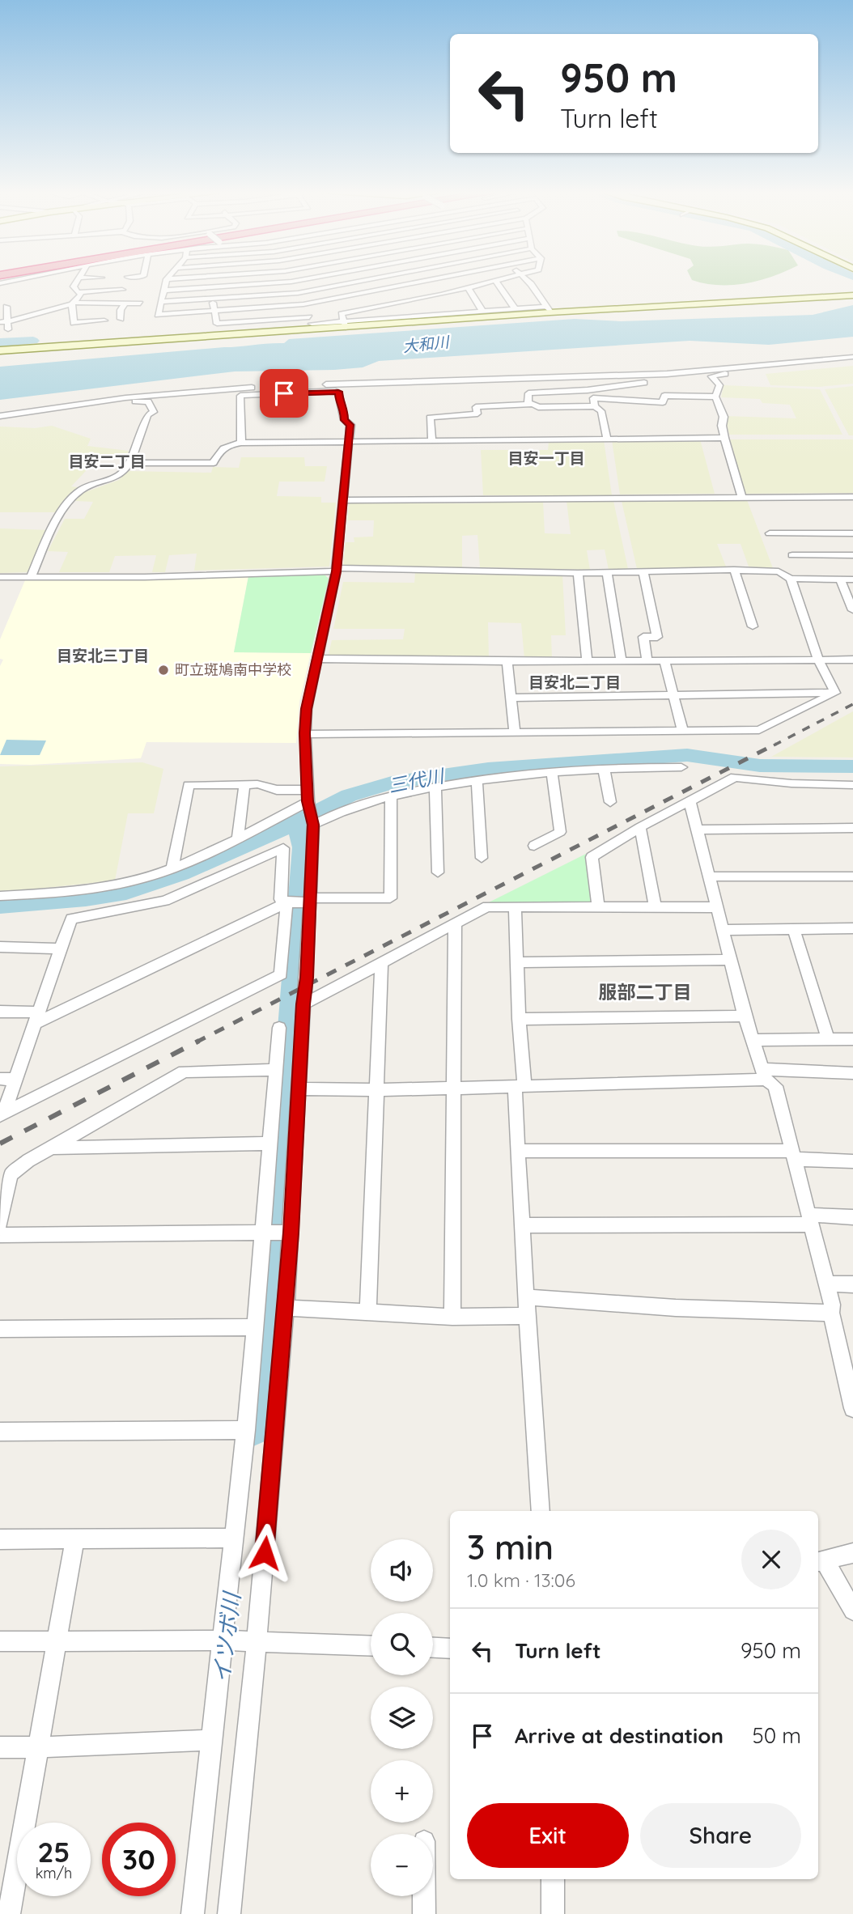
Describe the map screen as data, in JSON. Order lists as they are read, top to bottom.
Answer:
{
  "districts": [
    "目安一丁目",
    "目安二丁目",
    "目安北三丁目",
    "目安北二丁目",
    "服部二丁目"
  ],
  "water": ["大和川", "三代川", "イツボ川"],
  "places": ["町立斑鳩南中学校"],
  "page": {
    "turn": ["950 m", "Turn left"],
    "heading": ["3 min", "1.0 km · 13:06"],
    "map_buttons": ["+", "−"],
    "list": [
      {
        "name": "Turn left",
        "value": "950 m"
      },
      {
        "name": "Arrive at destination",
        "value": "50 m"
      }
    ],
    "buttons": ["Exit", "Share"],
    "speed": "25 km/h",
    "limit": "30"
  }
}
